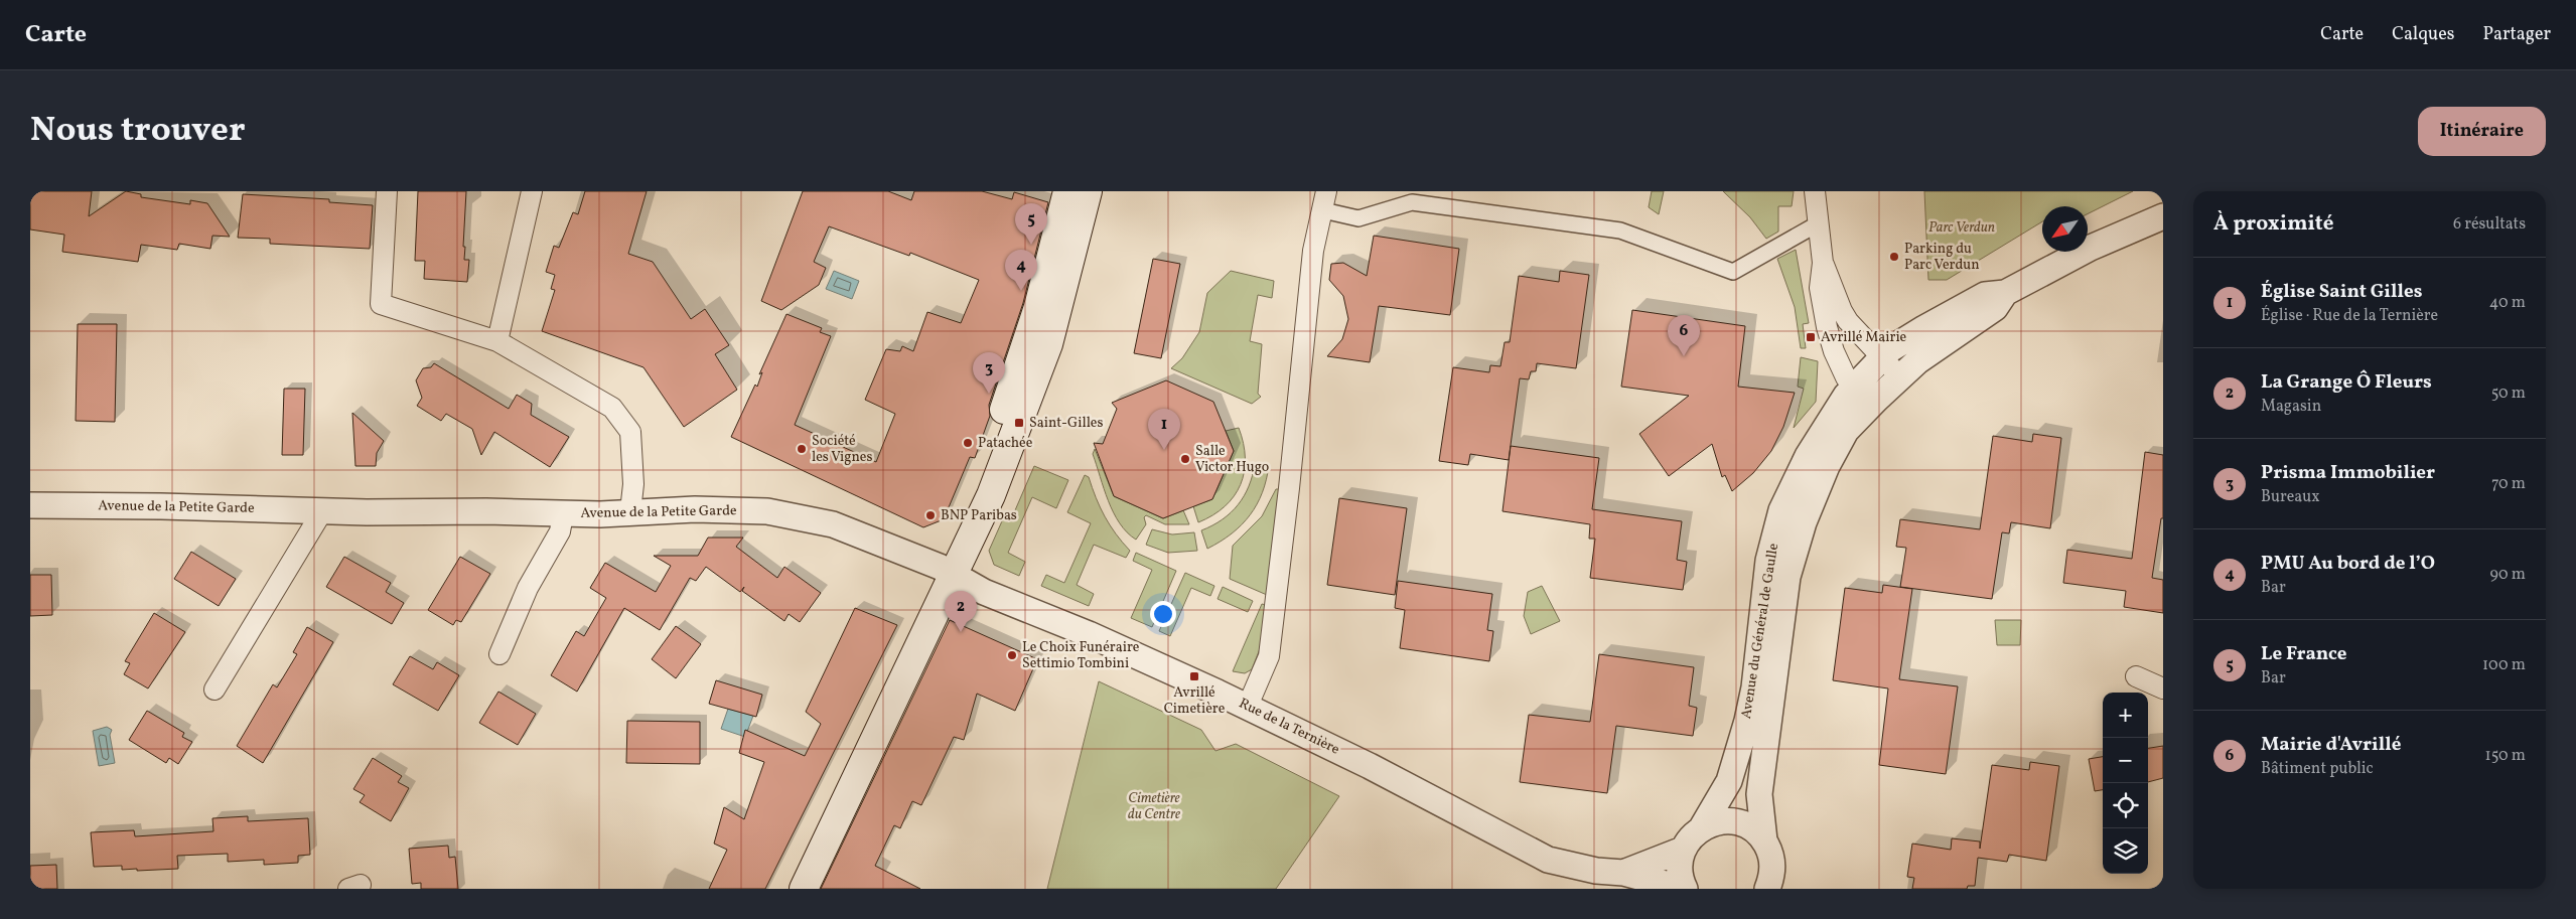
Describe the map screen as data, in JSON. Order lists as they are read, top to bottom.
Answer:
{
  "streets": {
    "street": ["Avenue de la Petite Garde", "Avenue du Général de Gaulle", "Rue de la Ternière"]
  },
  "crossings": [
    ["Avenue de la Petite Garde", "Rue de la Ternière"],
    ["Avenue du Général de Gaulle", "Rue de la Ternière"]
  ],
  "parks": ["Parc Verdun", "Cimetière du Centre"],
  "places": {
    "other": [
      "Parking du Parc Verdun",
      "Patachée",
      "Société les Vignes",
      "Salle Victor Hugo",
      "BNP Paribas",
      "Le Choix Funéraire Settimio Tombini"
    ],
    "transit": ["Avrillé Mairie", "Saint-Gilles", "Avrillé Cimetière"]
  },
  "north": "bottom left",
  "page": {
    "header": "Carte",
    "nav": ["Carte", "Calques", "Partager"],
    "title": "Nous trouver",
    "buttons": "Itinéraire",
    "heading": ["À proximité", "6 résultats"],
    "pins": [
      "5",
      "4",
      "6",
      "3",
      "1",
      "2"
    ],
    "list": [
      {
        "mark": "1",
        "name": "Église Saint Gilles",
        "note": "Église · Rue de la Ternière",
        "value": "40 m"
      },
      {
        "mark": "2",
        "name": "La Grange Ô Fleurs",
        "note": "Magasin",
        "value": "50 m"
      },
      {
        "mark": "3",
        "name": "Prisma Immobilier",
        "note": "Bureaux",
        "value": "70 m"
      },
      {
        "mark": "4",
        "name": "PMU Au bord de l’O",
        "note": "Bar",
        "value": "90 m"
      },
      {
        "mark": "5",
        "name": "Le France",
        "note": "Bar",
        "value": "100 m"
      },
      {
        "mark": "6",
        "name": "Mairie d'Avrillé",
        "note": "Bâtiment public",
        "value": "150 m"
      }
    ],
    "map_buttons": ["+", "−"]
  }
}
